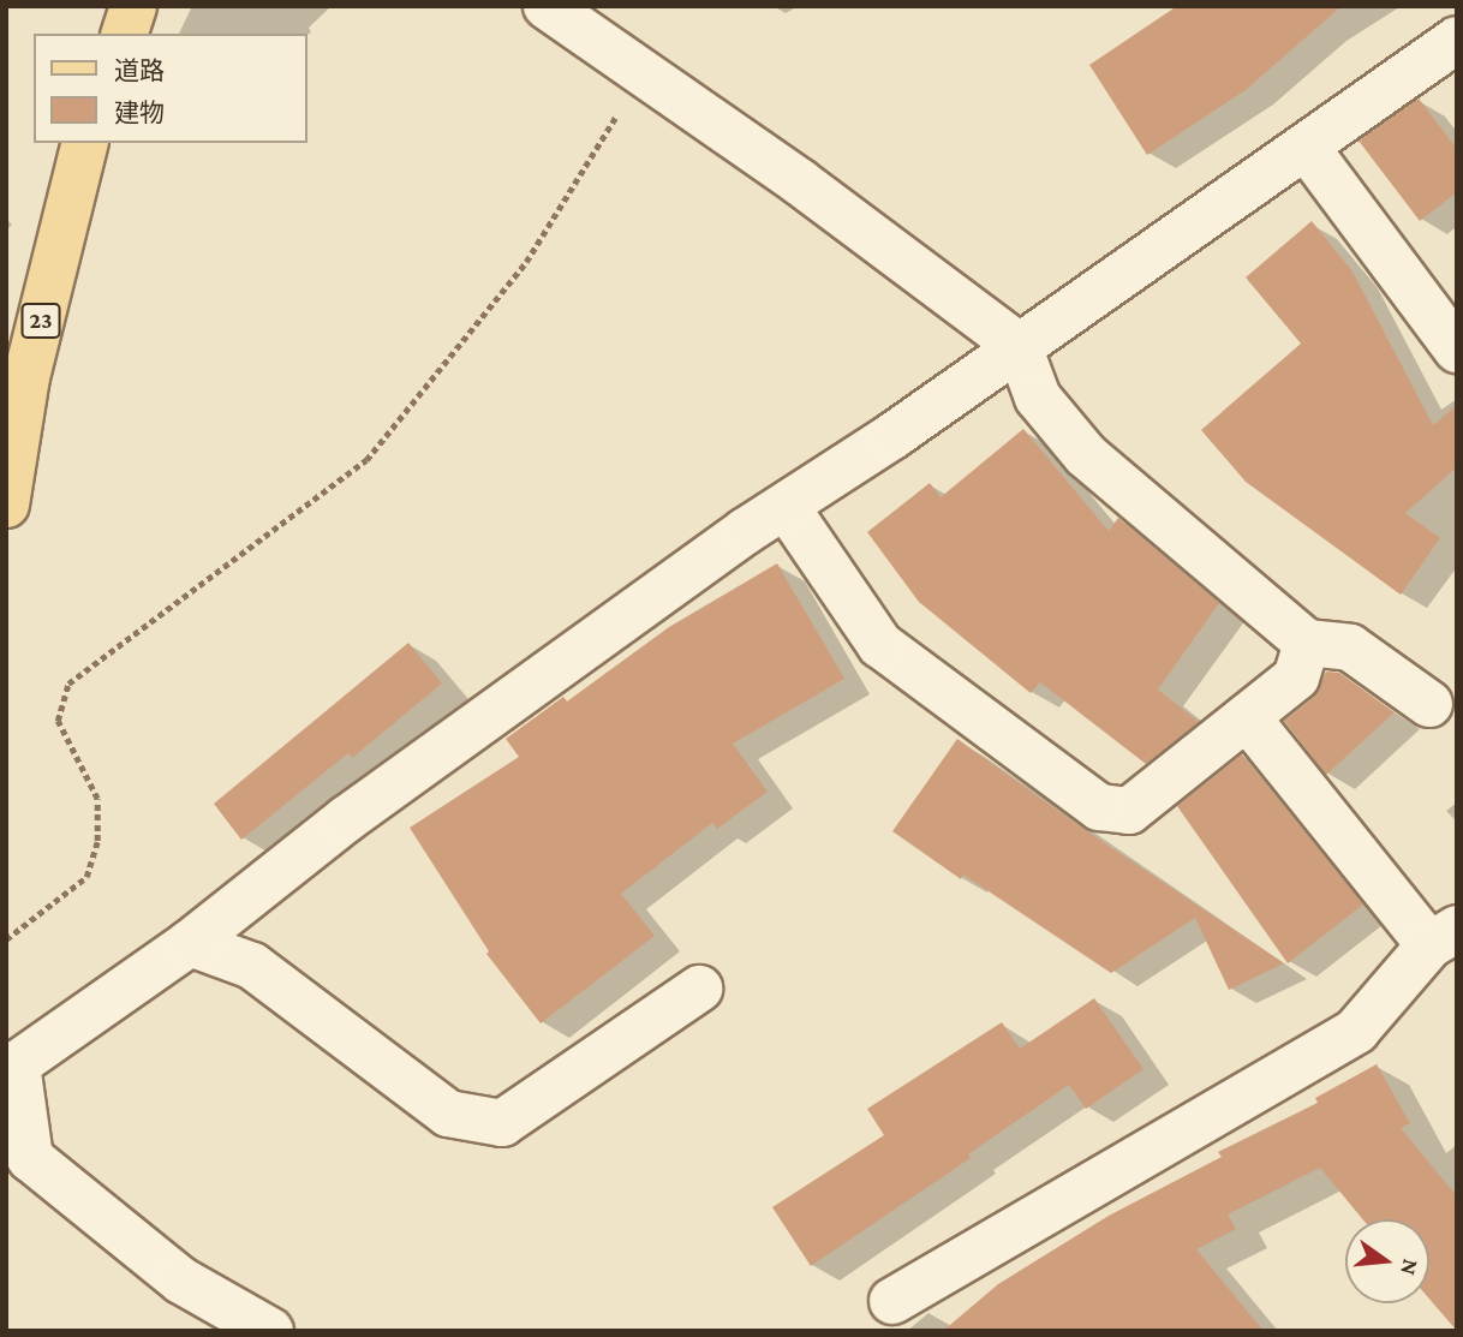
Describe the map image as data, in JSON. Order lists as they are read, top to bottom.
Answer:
{
  "streets": {
    "main road": ["23"]
  },
  "legend": ["道路", "建物"],
  "north": "right"
}
